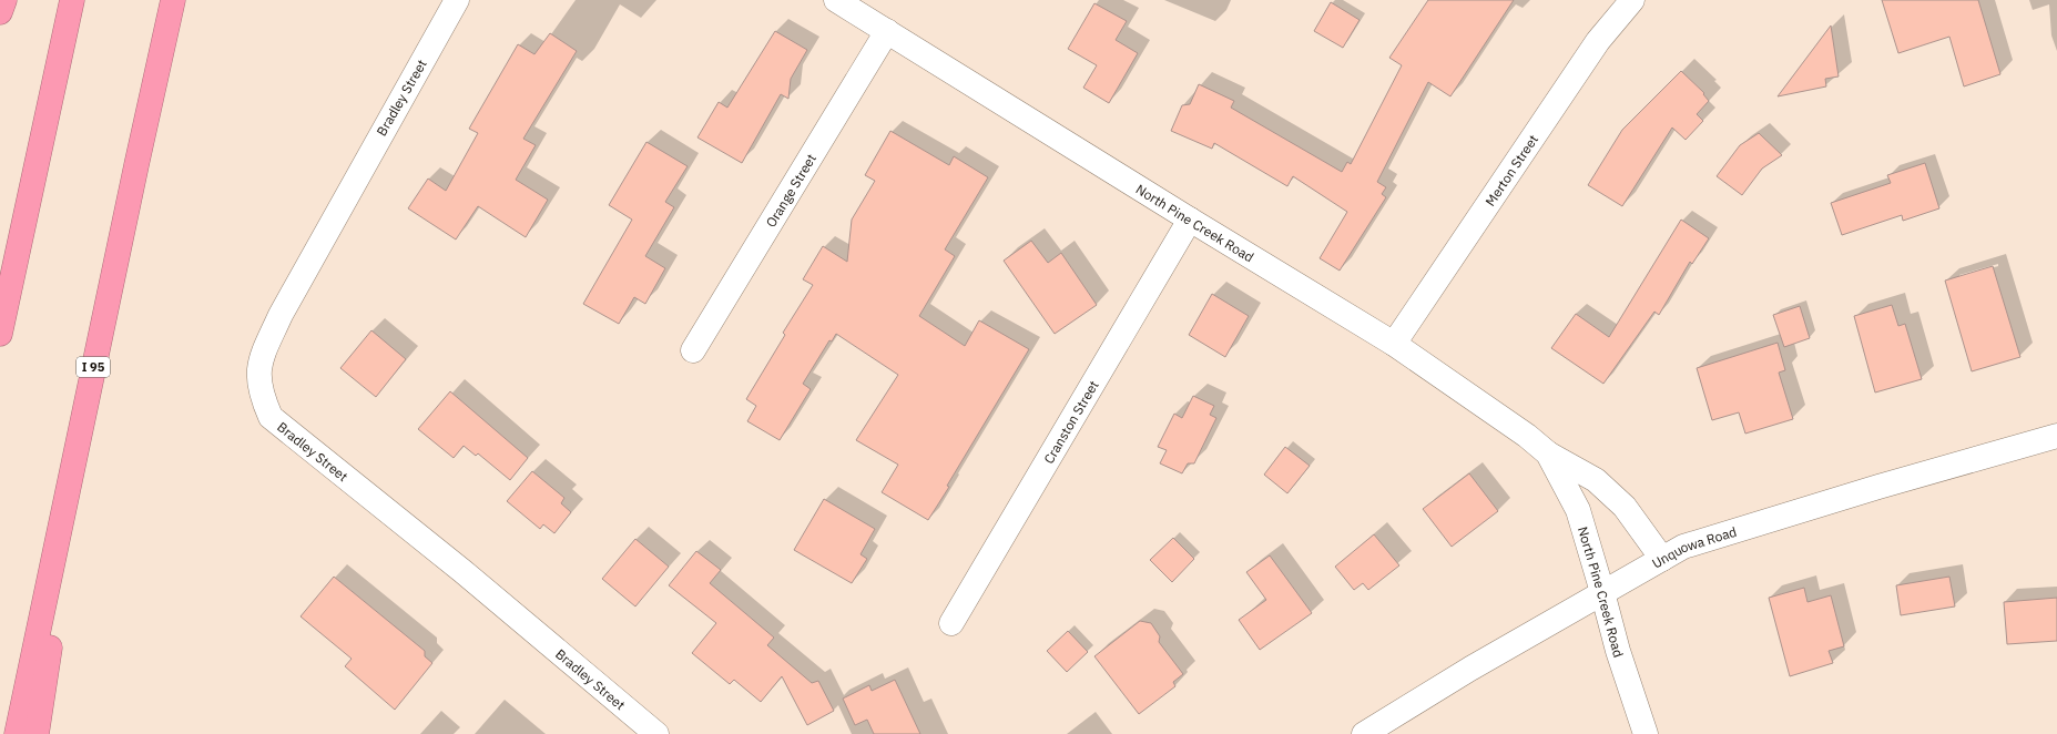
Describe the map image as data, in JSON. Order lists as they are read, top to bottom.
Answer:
{
  "streets": {
    "highway": ["I 95"],
    "street": [
      "Bradley Street",
      "Merton Street",
      "Orange Street",
      "North Pine Creek Road",
      "Cranston Street",
      "Unquowa Road"
    ]
  },
  "crossings": [
    ["Merton Street", "North Pine Creek Road"],
    ["Orange Street", "North Pine Creek Road"],
    ["North Pine Creek Road", "Cranston Street"],
    ["North Pine Creek Road", "Unquowa Road"]
  ]
}
